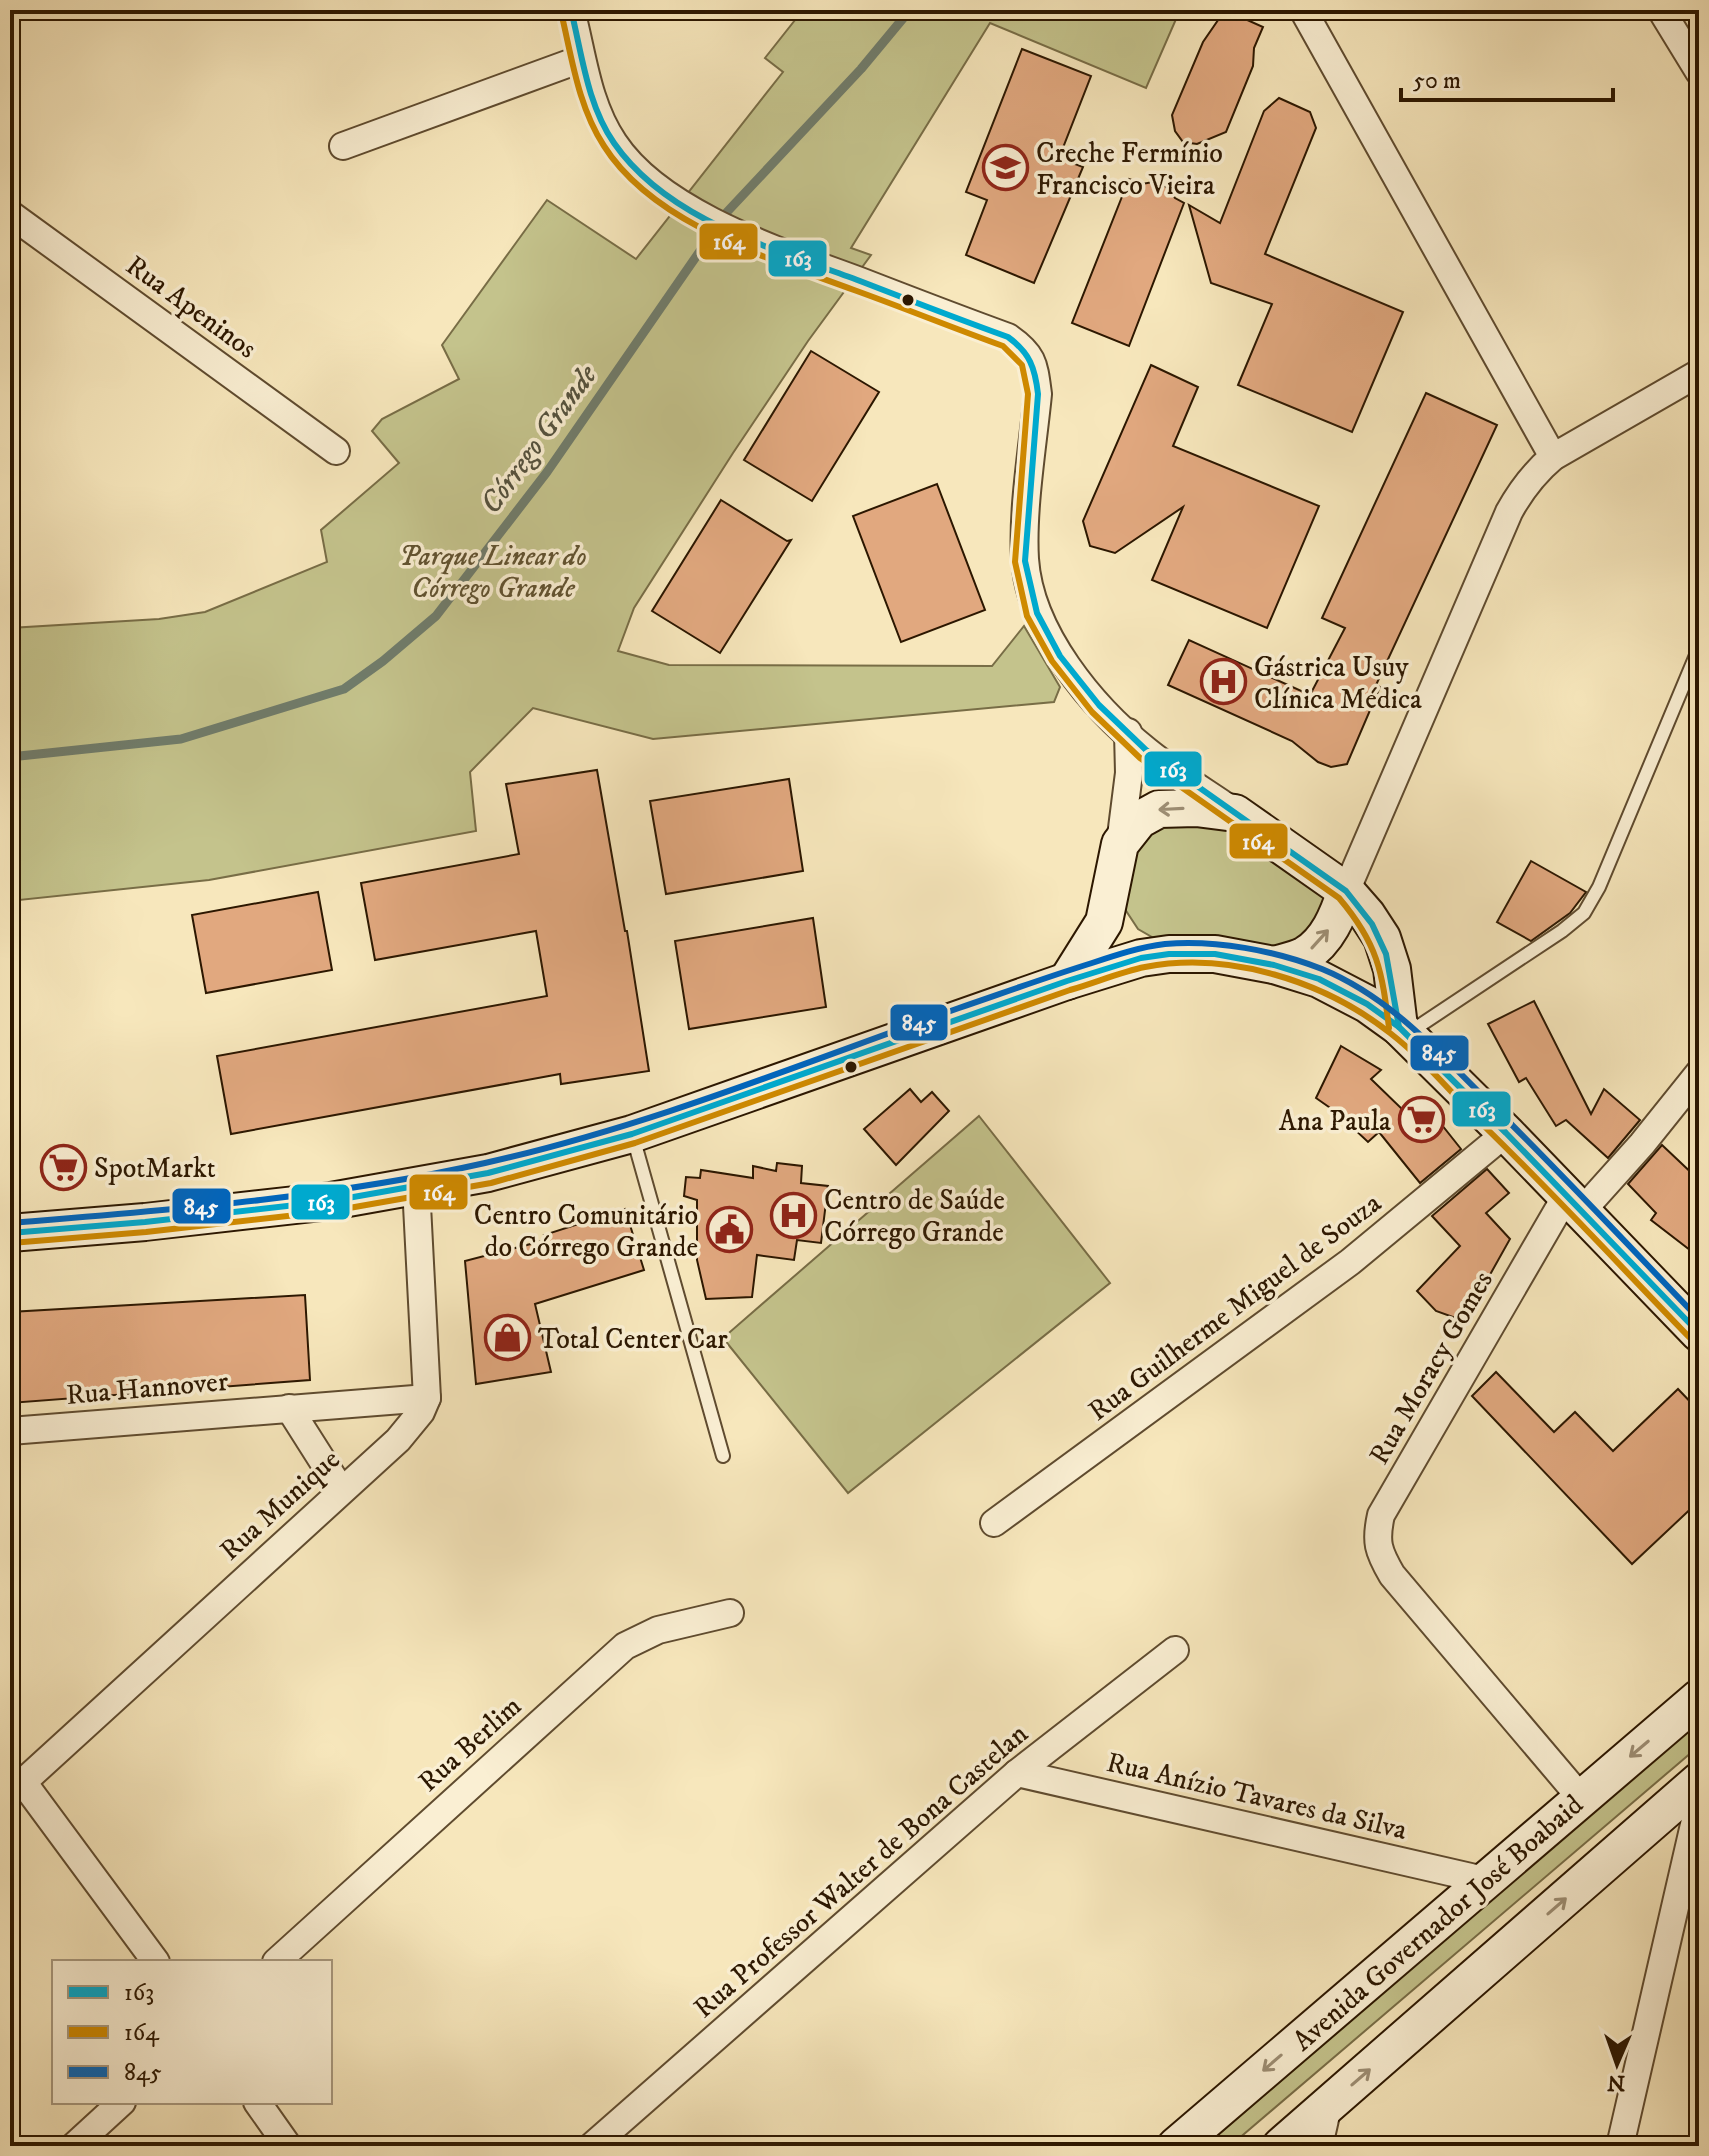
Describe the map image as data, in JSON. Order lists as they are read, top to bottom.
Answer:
{
  "streets": {
    "main road": ["Avenida Governador José Boabaid"],
    "street": [
      "Rua Apeninos",
      "Rua Guilherme Miguel de Souza",
      "Rua Moracy Gomes",
      "Rua Hannover",
      "Rua Munique",
      "Rua Berlim",
      "Rua Anízio Tavares da Silva",
      "Rua Professor Walter de Bona Castelan"
    ]
  },
  "crossings": [
    ["Rua Moracy Gomes", "Avenida Governador José Boabaid"],
    ["Rua Hannover", "Rua Munique"],
    ["Rua Anízio Tavares da Silva", "Rua Professor Walter de Bona Castelan"],
    ["Rua Anízio Tavares da Silva", "Avenida Governador José Boabaid"]
  ],
  "water": ["Córrego Grande"],
  "parks": ["Parque Linear do Córrego Grande"],
  "places": {
    "school or university": ["Creche Fermínio Francisco Vieira"],
    "hospital": ["Gástrica Usuy Clínica Médica", "Centro de Saúde Córrego Grande"],
    "supermarket": ["Ana Paula", "SpotMarkt"],
    "public building": ["Centro Comunitário do Córrego Grande"],
    "shop": ["Total Center Car"]
  },
  "lines": ["transit line 163", "transit line 164", "transit line 845"],
  "legend": ["163", "164", "845"],
  "scale_bar": "50 m",
  "north": "bottom"
}
